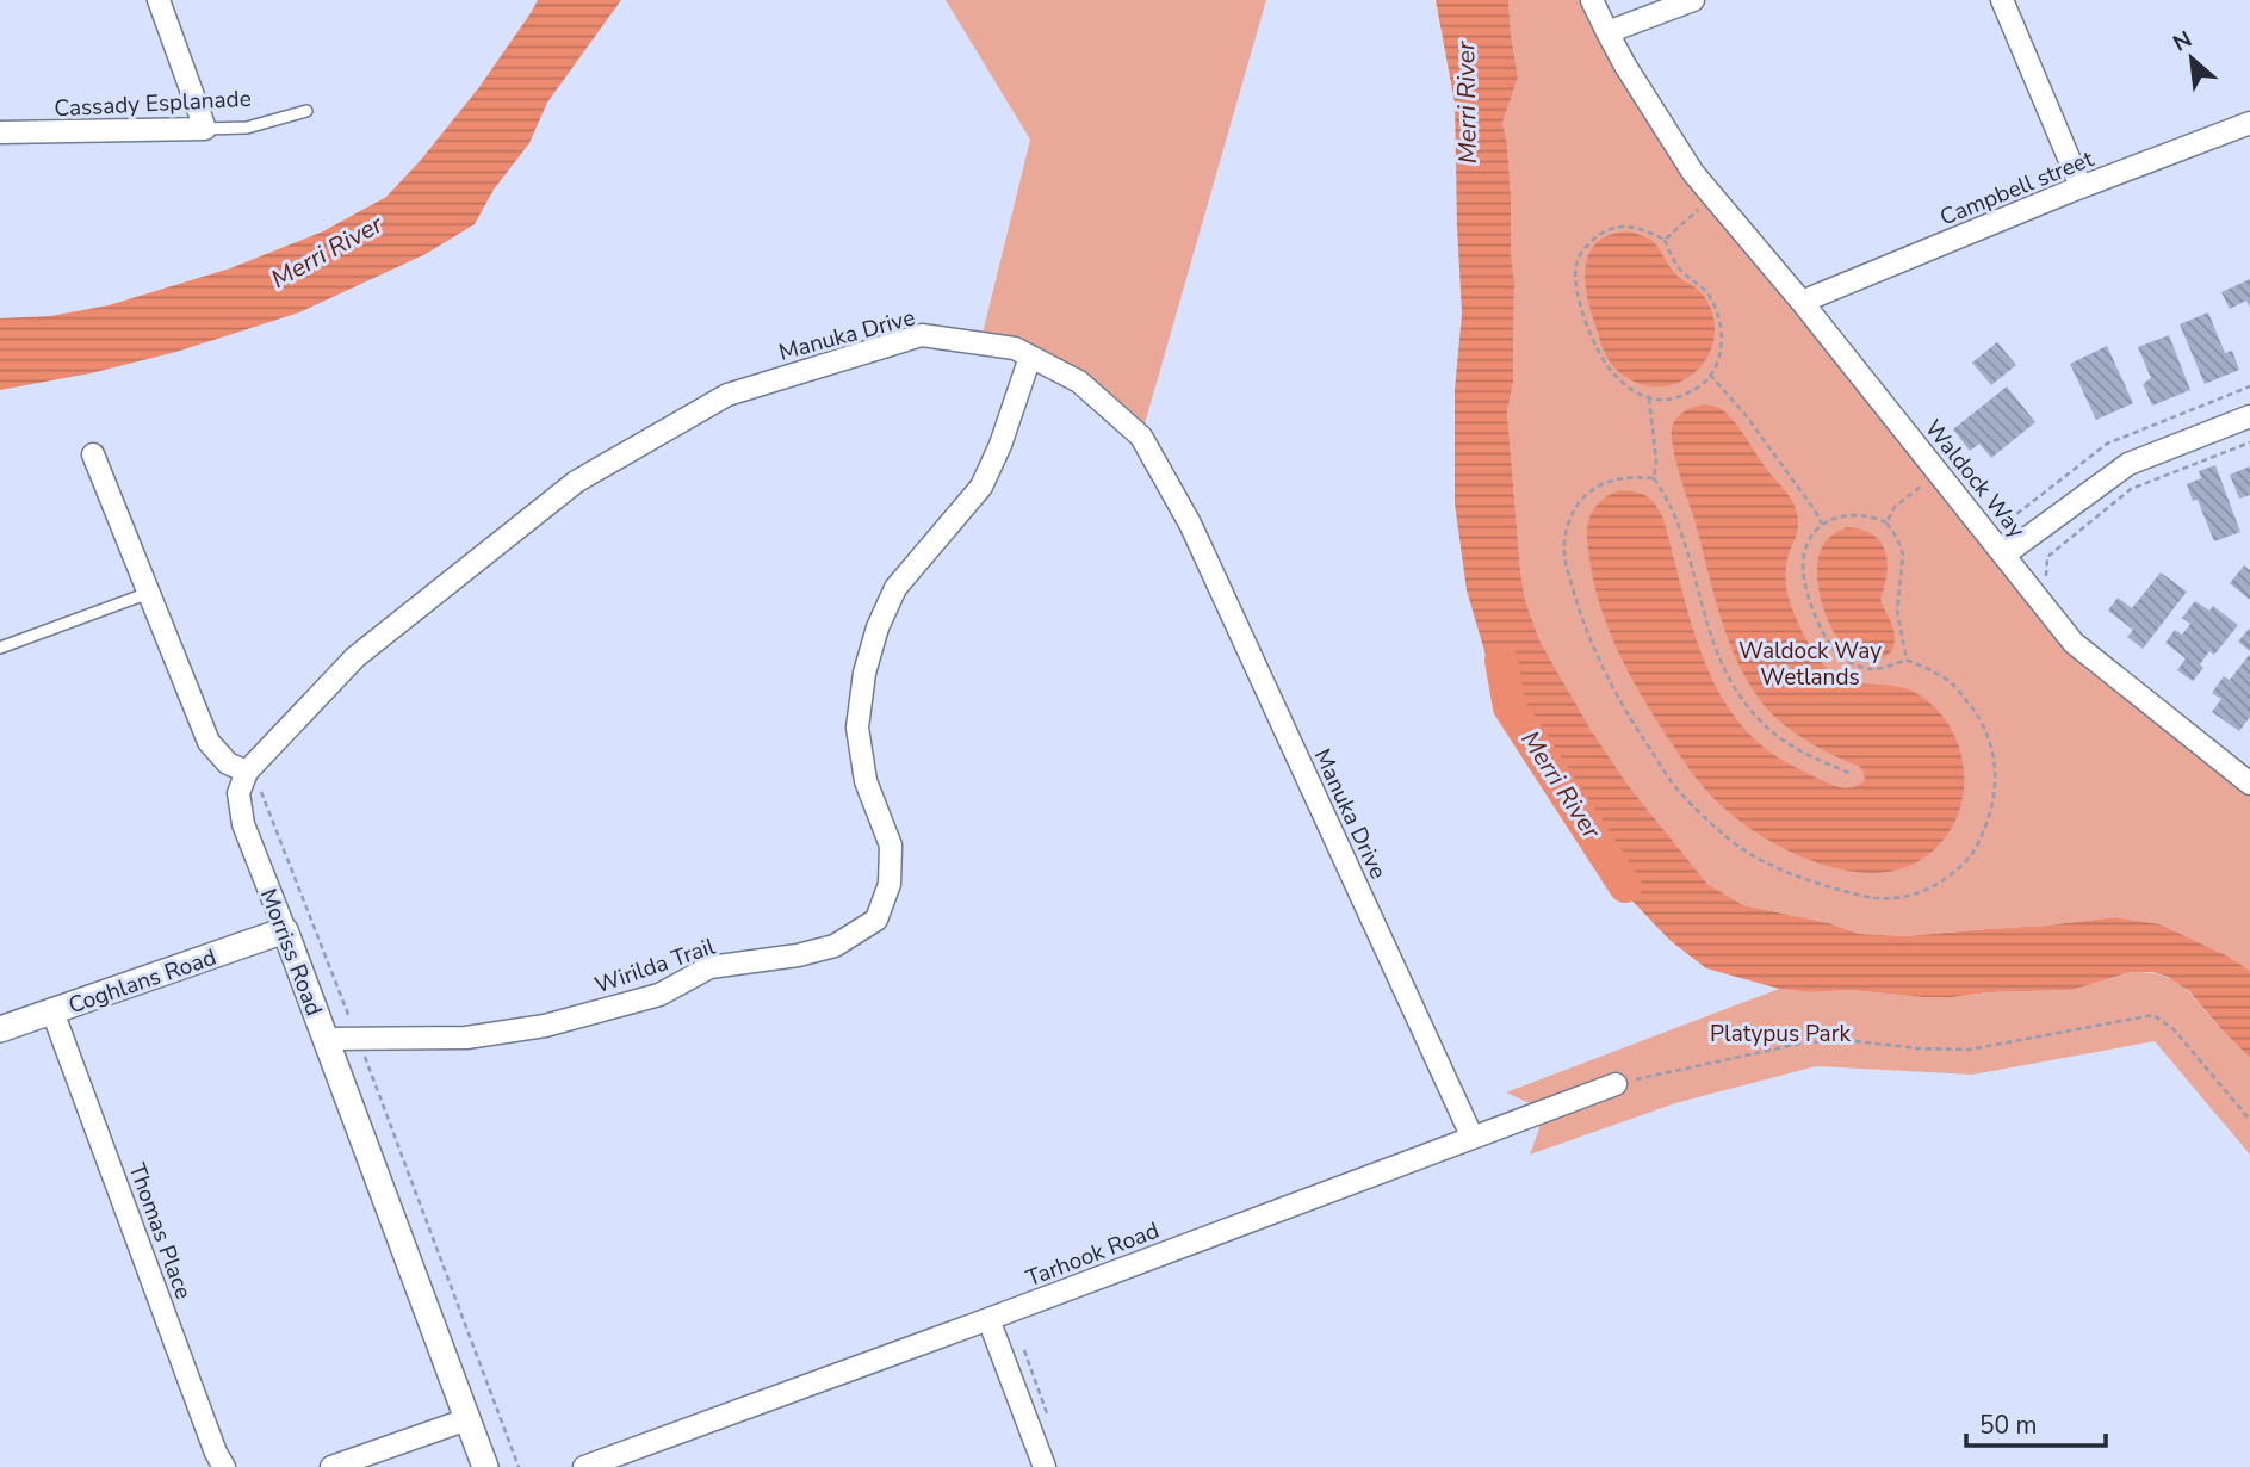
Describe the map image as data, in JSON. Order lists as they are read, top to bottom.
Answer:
{
  "streets": {
    "street": [
      "Cassady Esplanade",
      "Campbell street",
      "Manuka Drive",
      "Waldock Way",
      "Morriss Road",
      "Wirilda Trail",
      "Coghlans Road",
      "Thomas Place",
      "Tarhook Road"
    ]
  },
  "crossings": [
    ["Campbell street", "Waldock Way"],
    ["Manuka Drive", "Morriss Road"],
    ["Manuka Drive", "Wirilda Trail"],
    ["Manuka Drive", "Tarhook Road"],
    ["Morriss Road", "Wirilda Trail"],
    ["Morriss Road", "Coghlans Road"],
    ["Coghlans Road", "Thomas Place"]
  ],
  "water": ["Merri River"],
  "parks": ["Waldock Way Wetlands", "Platypus Park"],
  "scale_bar": "50 m",
  "north": "top left"
}
